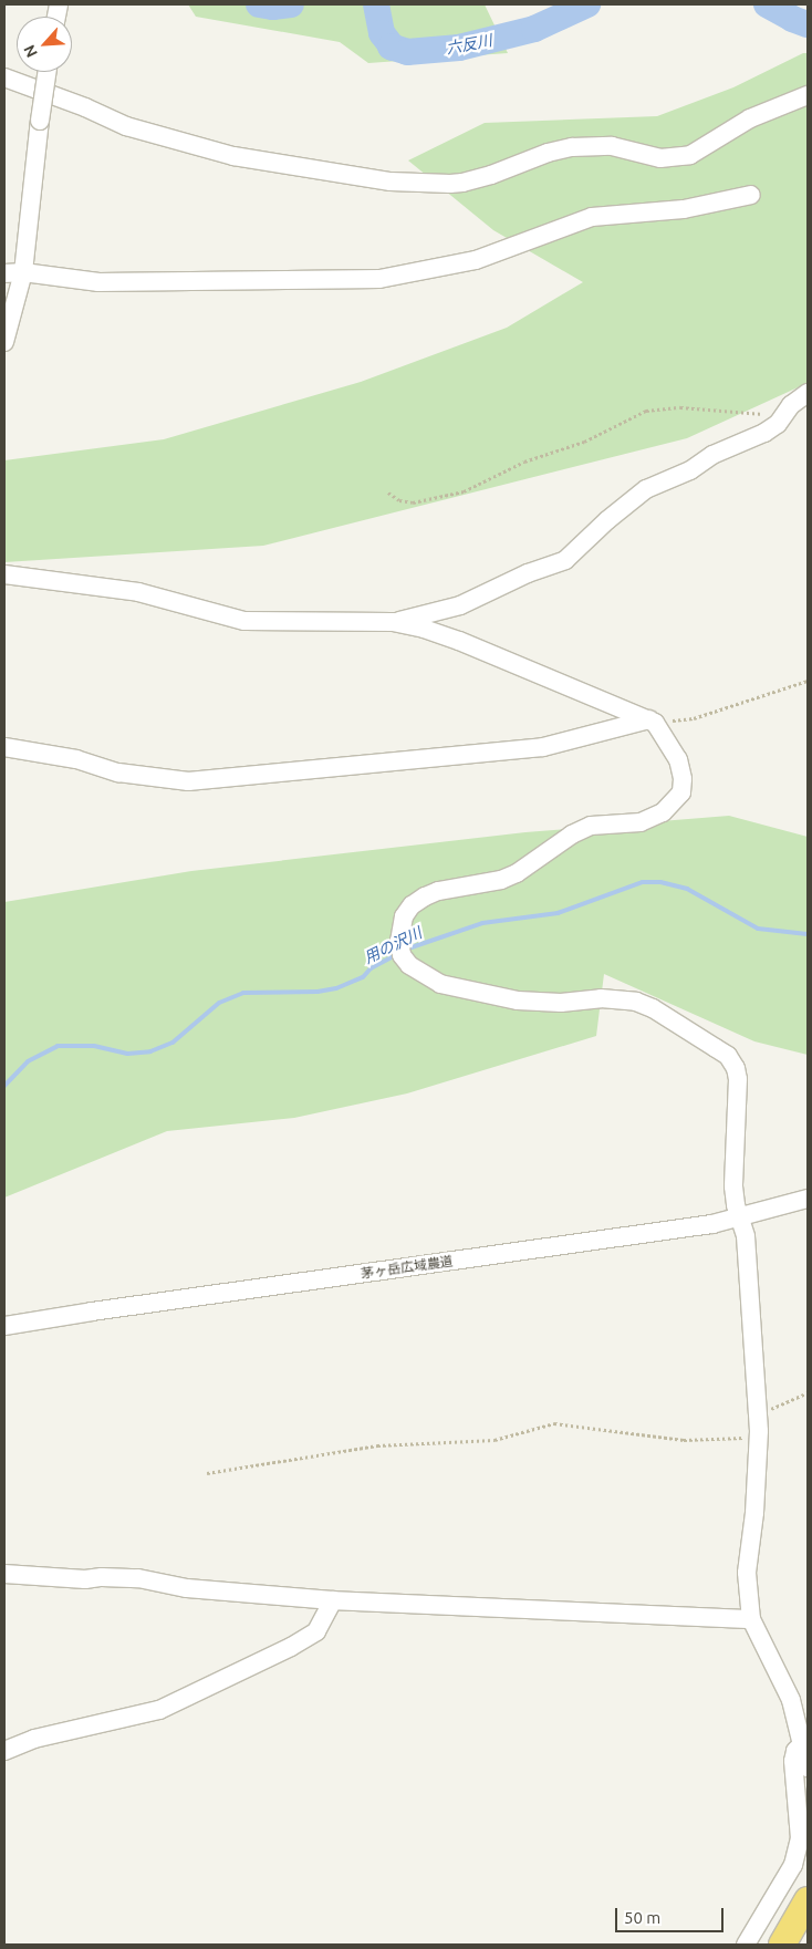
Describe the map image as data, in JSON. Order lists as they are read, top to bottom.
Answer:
{
  "streets": {
    "street": ["茅ヶ岳広域農道"]
  },
  "water": ["六反川", "用の沢川"],
  "scale_bar": "50 m",
  "north": "bottom left"
}
